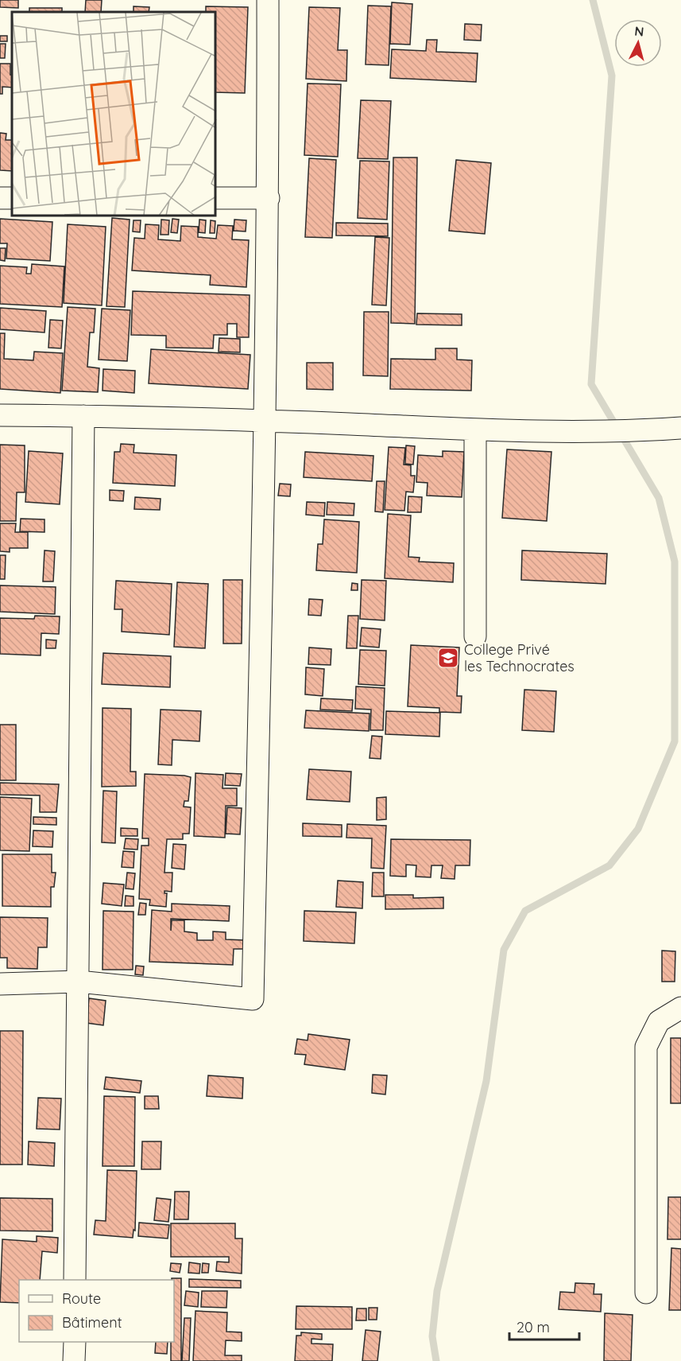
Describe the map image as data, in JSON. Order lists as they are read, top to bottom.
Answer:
{
  "places": {
    "school or university": ["College Privé les Technocrates"]
  },
  "legend": ["Route", "Bâtiment"],
  "scale_bar": "20 m",
  "north": "top"
}
